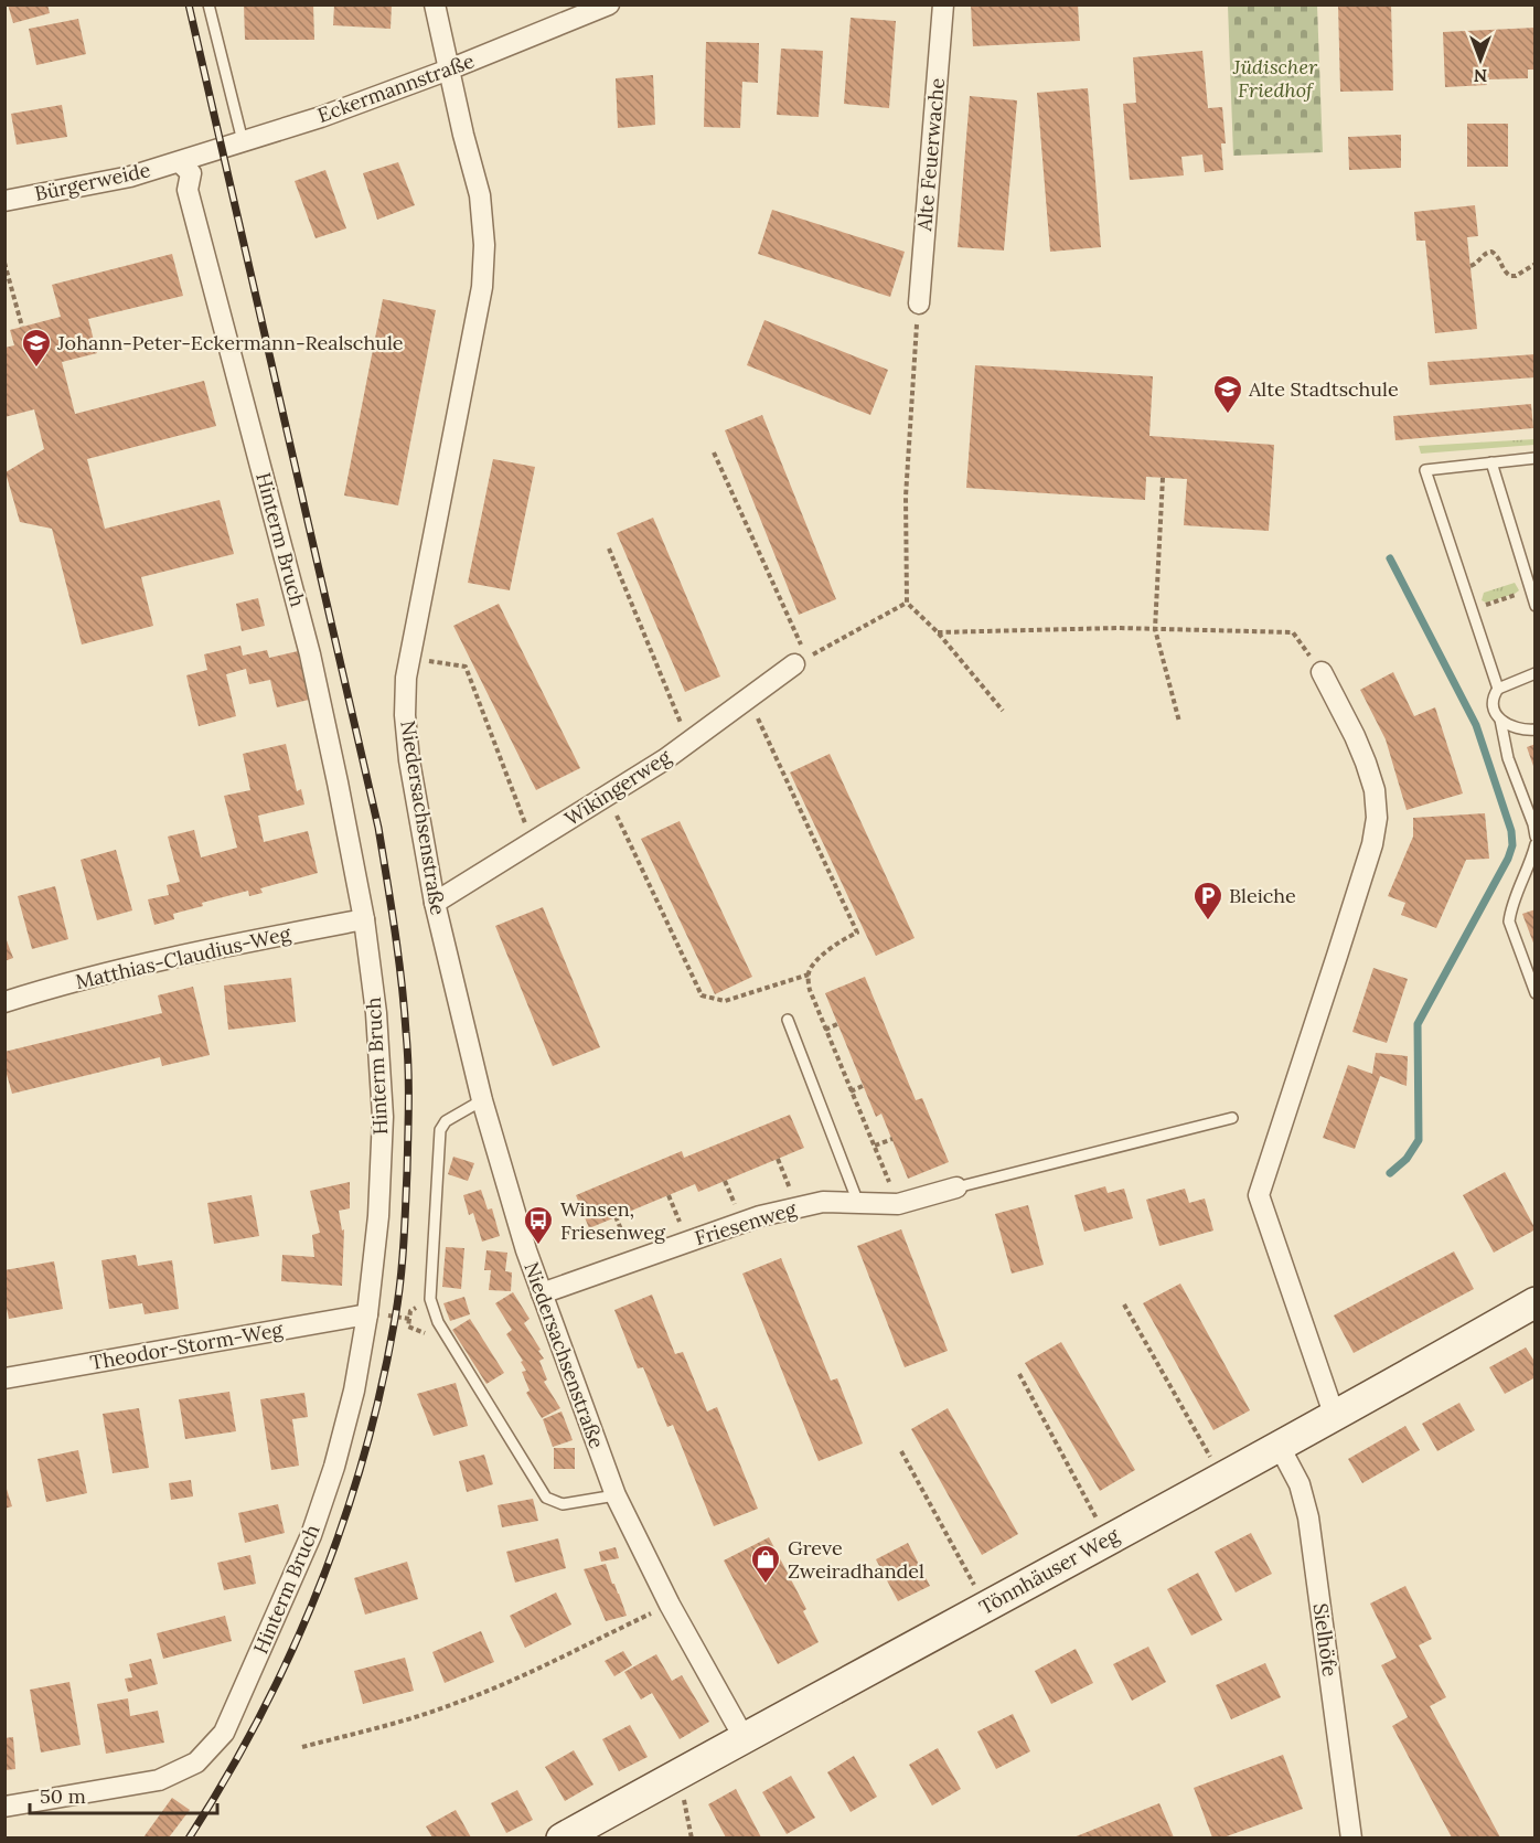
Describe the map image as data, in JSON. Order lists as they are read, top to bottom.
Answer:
{
  "streets": {
    "main road": ["Tönnhäuser Weg"],
    "street": [
      "Eckermannstraße",
      "Alte Feuerwache",
      "Bürgerweide",
      "Hinterm Bruch",
      "Wikingerweg",
      "Niedersachsenstraße",
      "Matthias-Claudius-Weg",
      "Friesenweg",
      "Theodor-Storm-Weg",
      "Sielhöfe"
    ]
  },
  "crossings": [
    ["Eckermannstraße", "Bürgerweide"],
    ["Eckermannstraße", "Hinterm Bruch"],
    ["Eckermannstraße", "Niedersachsenstraße"],
    ["Bürgerweide", "Hinterm Bruch"],
    ["Hinterm Bruch", "Matthias-Claudius-Weg"],
    ["Hinterm Bruch", "Theodor-Storm-Weg"],
    ["Wikingerweg", "Niedersachsenstraße"],
    ["Niedersachsenstraße", "Friesenweg"],
    ["Niedersachsenstraße", "Tönnhäuser Weg"],
    ["Tönnhäuser Weg", "Sielhöfe"]
  ],
  "parks": ["Jüdischer Friedhof"],
  "places": {
    "school or university": ["Johann-Peter-Eckermann-Realschule", "Alte Stadtschule"],
    "parking": ["Bleiche"],
    "bus stop": ["Winsen, Friesenweg"],
    "shop": ["Greve Zweiradhandel"]
  },
  "scale_bar": "50 m",
  "north": "bottom"
}
